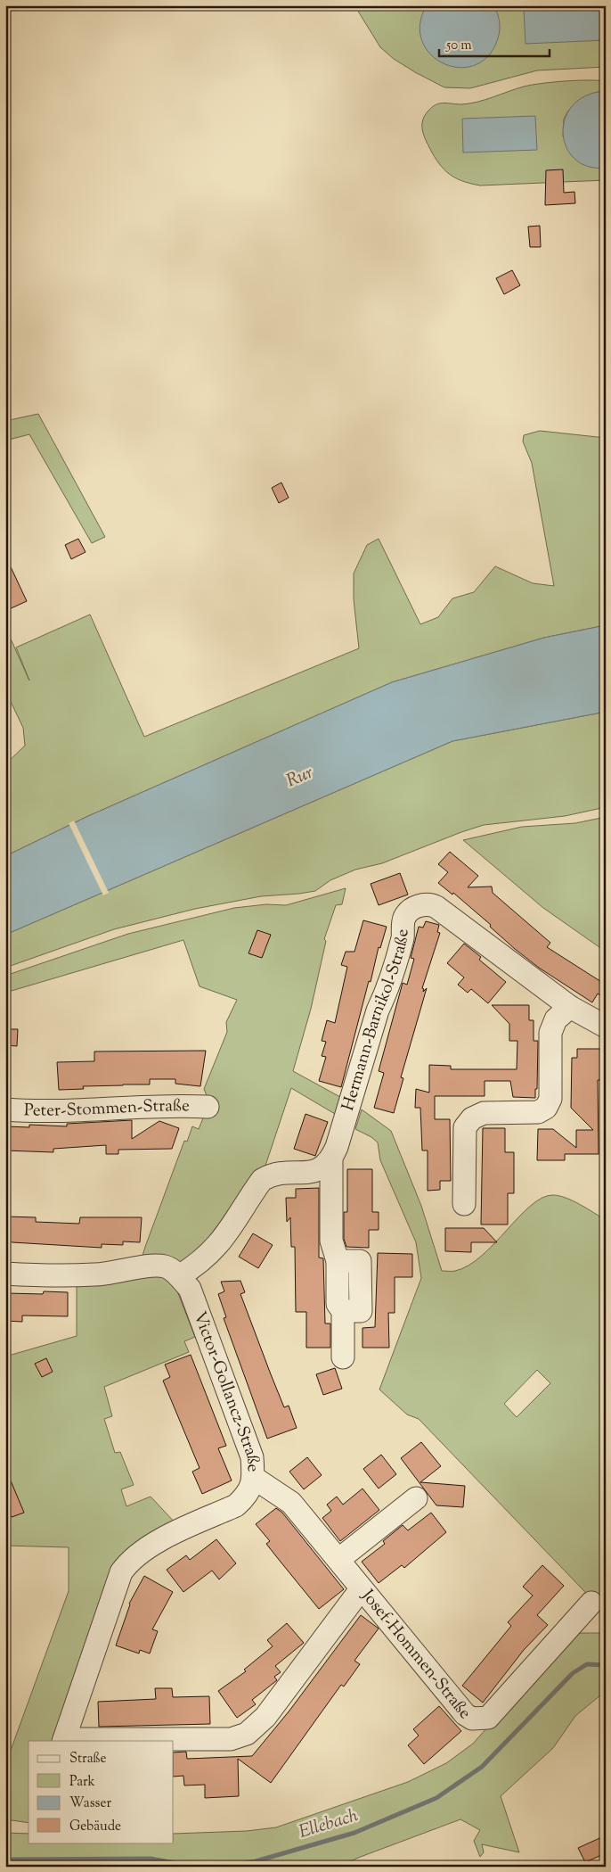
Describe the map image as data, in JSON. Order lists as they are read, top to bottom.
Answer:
{
  "streets": {
    "street": [
      "Hermann-Barnikol-Straße",
      "Peter-Stommen-Straße",
      "Victor-Gollancz-Straße",
      "Josef-Hommen-Straße"
    ]
  },
  "crossings": [
    ["Victor-Gollancz-Straße", "Josef-Hommen-Straße"]
  ],
  "water": ["Rur", "Ellebach"],
  "legend": [
    "Straße",
    "Park",
    "Wasser",
    "Gebäude"
  ],
  "scale_bar": "50 m"
}
